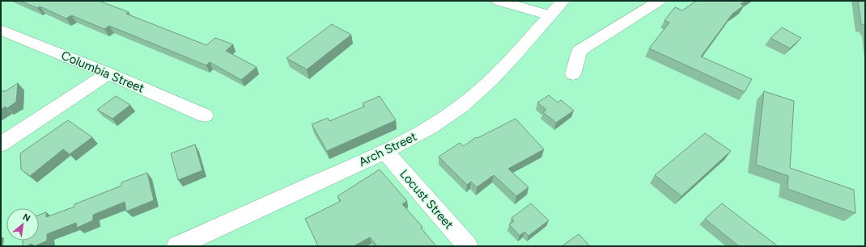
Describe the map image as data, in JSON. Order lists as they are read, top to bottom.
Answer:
{
  "streets": {
    "street": ["Columbia Street", "Arch Street", "Locust Street"]
  },
  "crossings": [
    ["Arch Street", "Locust Street"]
  ],
  "north": "top right"
}
